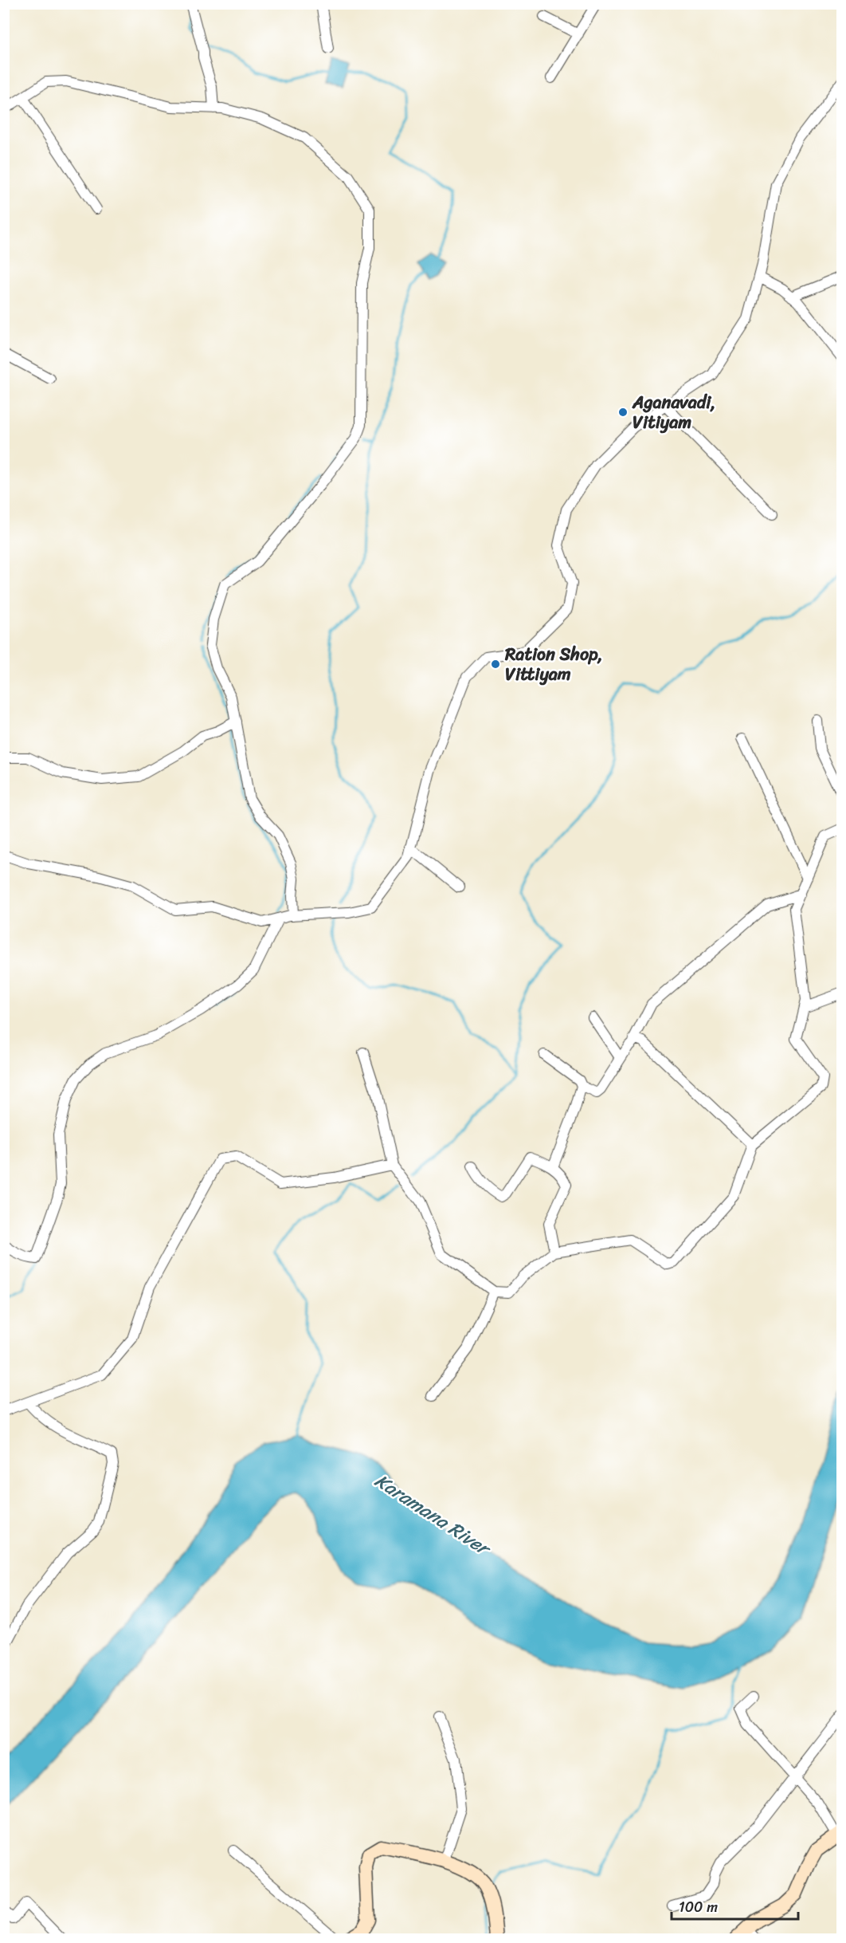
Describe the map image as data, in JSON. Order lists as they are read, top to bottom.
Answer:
{
  "water": ["Karamana River"],
  "places": ["Aganavadi, Vitiyam", "Ration Shop, Vittiyam"],
  "scale_bar": "100 m"
}
